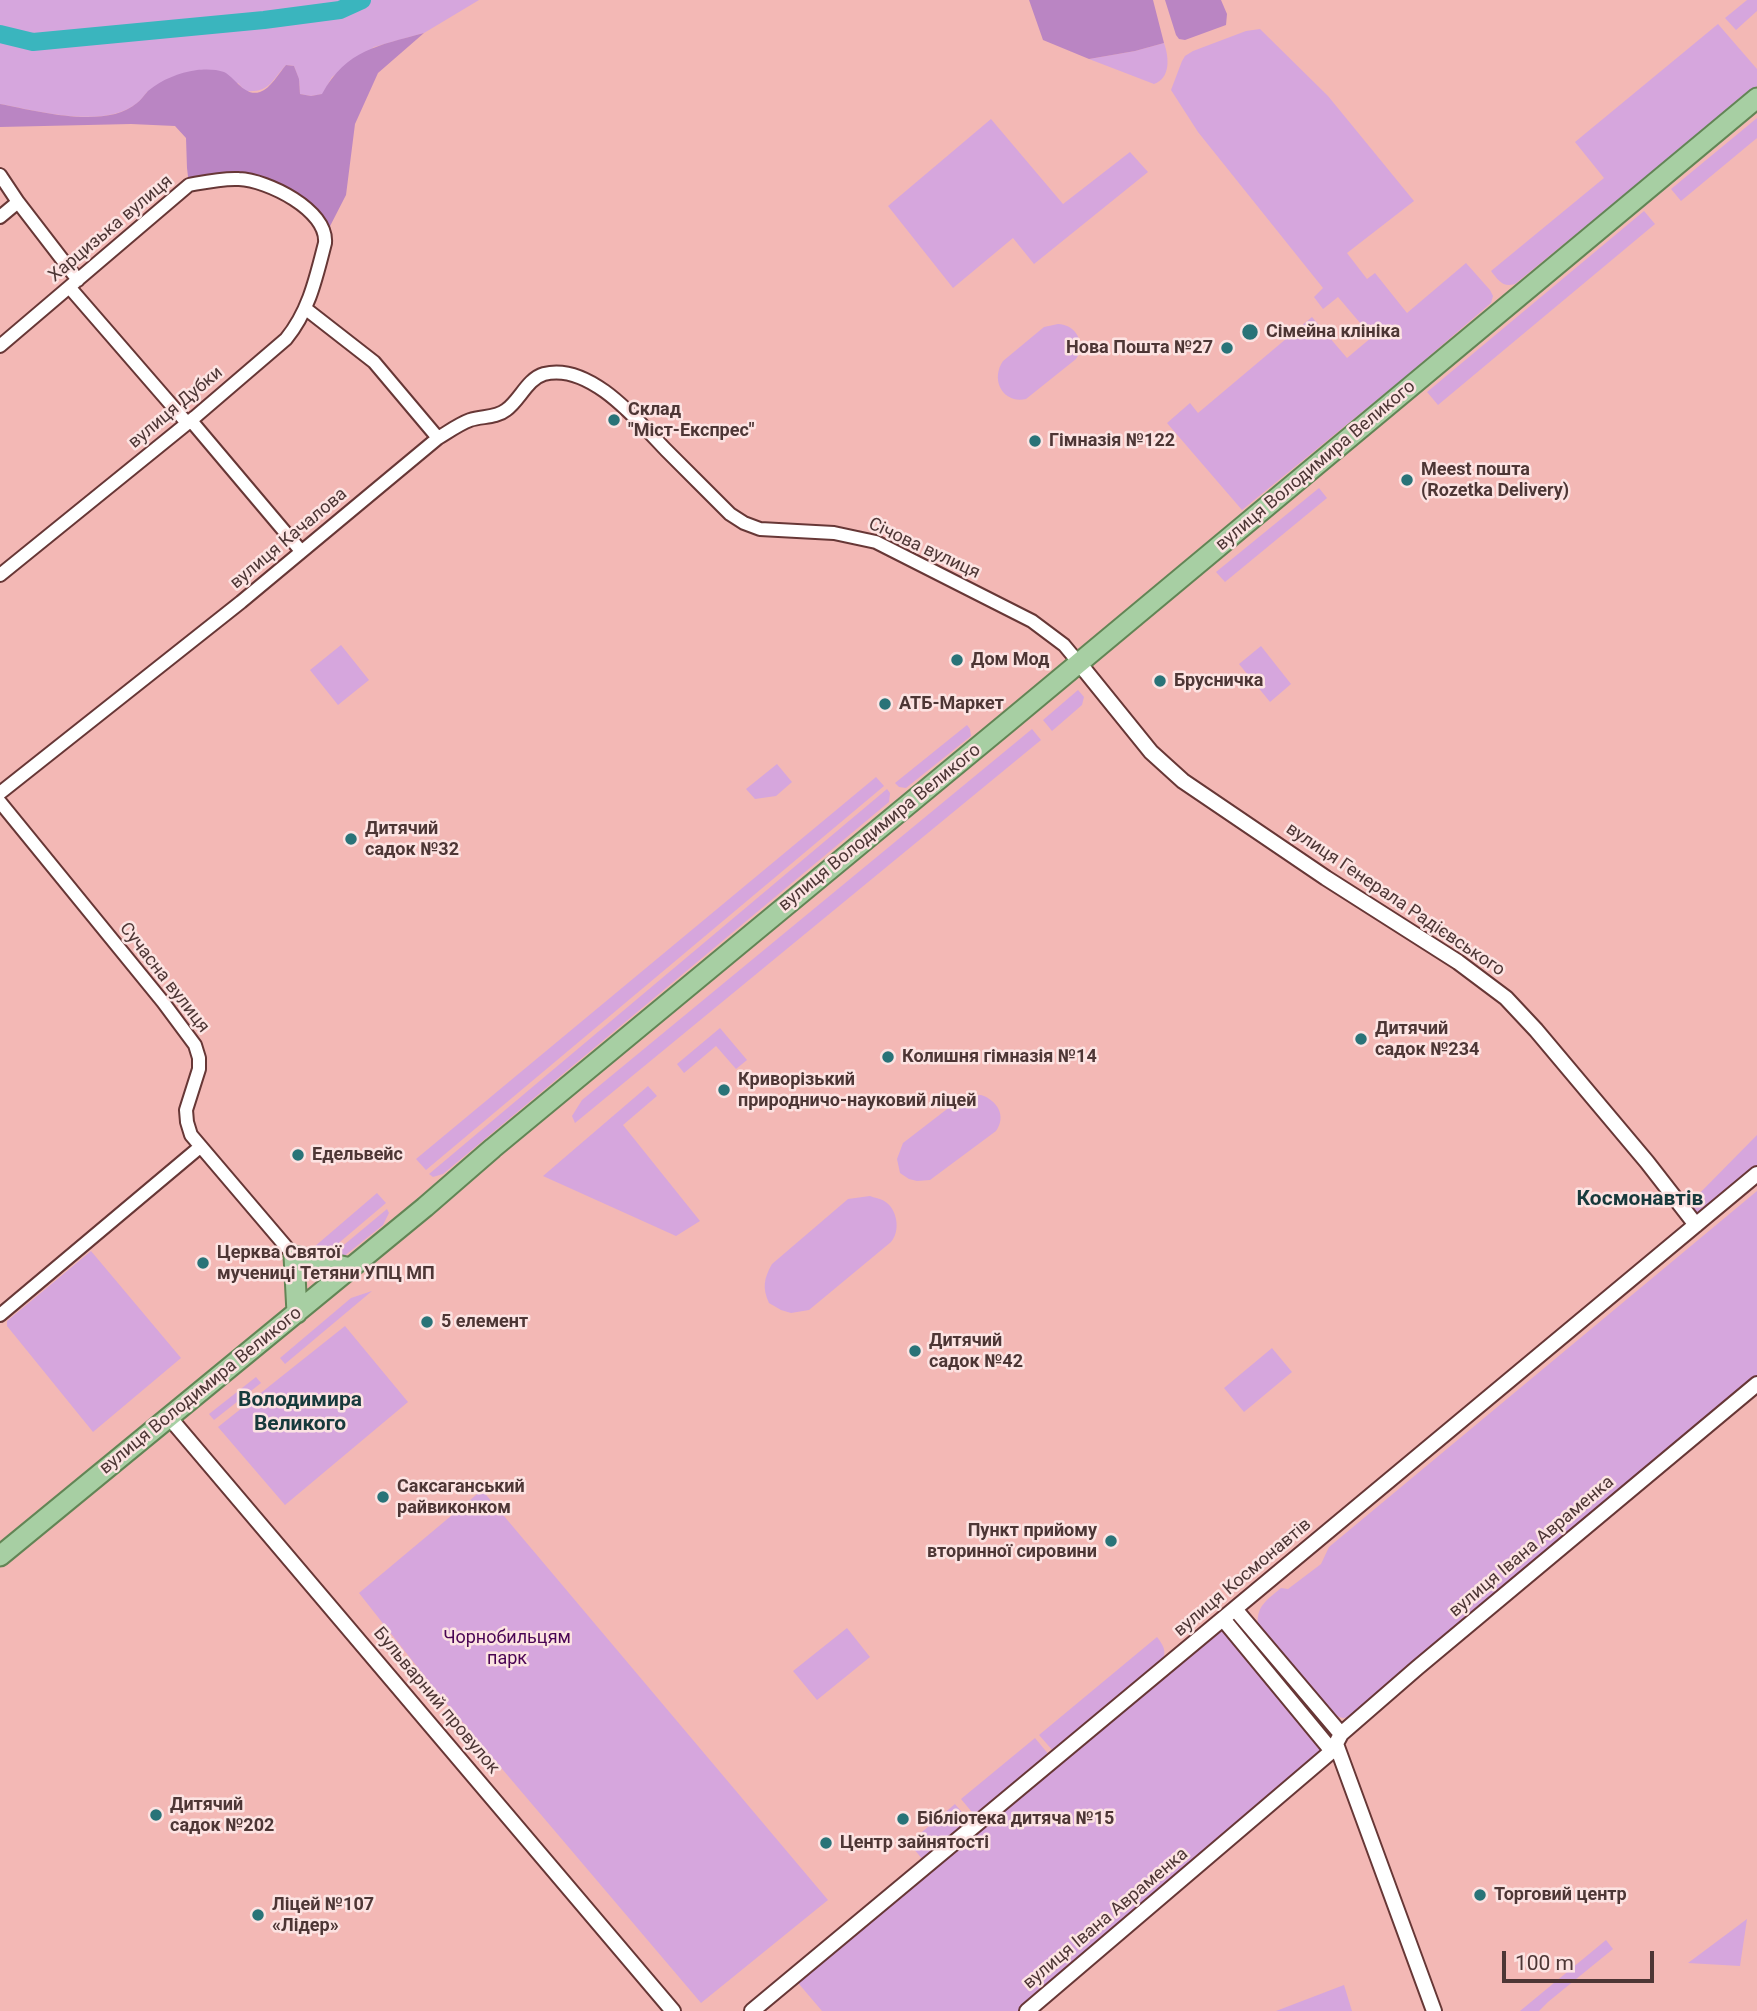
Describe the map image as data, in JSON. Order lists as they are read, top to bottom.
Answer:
{
  "streets": {
    "main road": ["вулиця Володимира Великого"],
    "street": [
      "Харцизька вулиця",
      "вулиця Дубки",
      "вулиця Качалова",
      "Січова вулиця",
      "вулиця Генерала Радієвського",
      "Сучасна вулиця",
      "вулиця Івана Авраменка",
      "вулиця Космонавтів",
      "Бульварний провулок"
    ]
  },
  "crossings": [
    ["Харцизька вулиця", "вулиця Дубки"],
    ["вулиця Володимира Великого", "Січова вулиця"],
    ["вулиця Володимира Великого", "вулиця Генерала Радієвського"],
    ["вулиця Володимира Великого", "Бульварний провулок"],
    ["вулиця Качалова", "Січова вулиця"],
    ["Січова вулиця", "вулиця Генерала Радієвського"],
    ["вулиця Генерала Радієвського", "вулиця Космонавтів"]
  ],
  "districts": ["Космонавтів", "Володимира Великого"],
  "parks": ["Чорнобильцям парк"],
  "places": [
    "Сімейна клініка",
    "Нова Пошта №27",
    "Склад \"Міст-Експрес\"",
    "Гімназія №122",
    "Meest пошта (Rozetka Delivery)",
    "Дом Мод",
    "Брусничка",
    "АТБ-Маркет",
    "Дитячий садок №32",
    "Дитячий садок №234",
    "Колишня гімназія №14",
    "Криворізький природничо-науковий ліцей",
    "Едельвейс",
    "Церква Святої мучениці Тетяни УПЦ МП",
    "5 елемент",
    "Дитячий садок №42",
    "Саксаганський райвиконком",
    "Пункт прийому вторинної сировини",
    "Дитячий садок №202",
    "Бібліотека дитяча №15",
    "Центр зайнятості",
    "Торговий центр",
    "Ліцей №107 «Лідер»"
  ],
  "scale_bar": "100 m"
}
